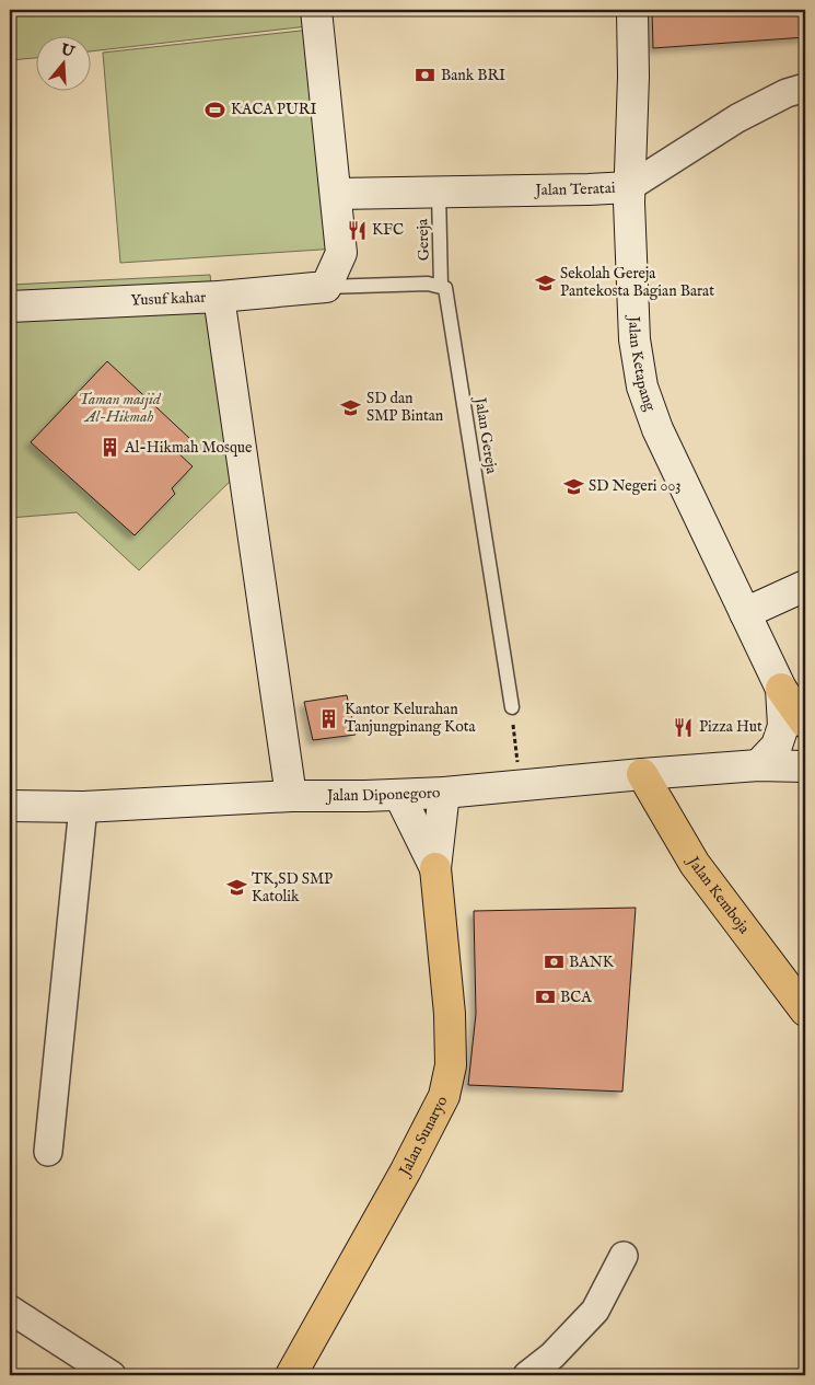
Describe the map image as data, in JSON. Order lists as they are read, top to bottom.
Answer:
{
  "streets": {
    "main road": [
      "Jalan Teratai",
      "Yusuf kahar",
      "Jalan Ketapang",
      "Jalan Diponegoro",
      "Jalan Kemboja",
      "Jalan Sunaryo"
    ],
    "lane": ["Gereja", "Jalan Gereja"]
  },
  "crossings": [
    ["Jalan Teratai", "Gereja"],
    ["Jalan Teratai", "Jalan Ketapang"],
    ["Gereja", "Jalan Gereja"],
    ["Jalan Diponegoro", "Jalan Kemboja"],
    ["Jalan Diponegoro", "Jalan Sunaryo"]
  ],
  "parks": ["Taman masjid Al-Hikmah"],
  "places": {
    "bank": ["Bank BRI", "BANK", "BCA"],
    "sports": ["KACA PURI"],
    "restaurant": ["KFC", "Pizza Hut"],
    "school or university": [
      "Sekolah Gereja Pantekosta Bagian Barat",
      "SD dan SMP Bintan",
      "SD Negeri 003",
      "TK,SD SMP Katolik"
    ],
    "building": ["Al-Hikmah Mosque", "Kantor Kelurahan Tanjungpinang Kota"]
  },
  "north": "top"
}
